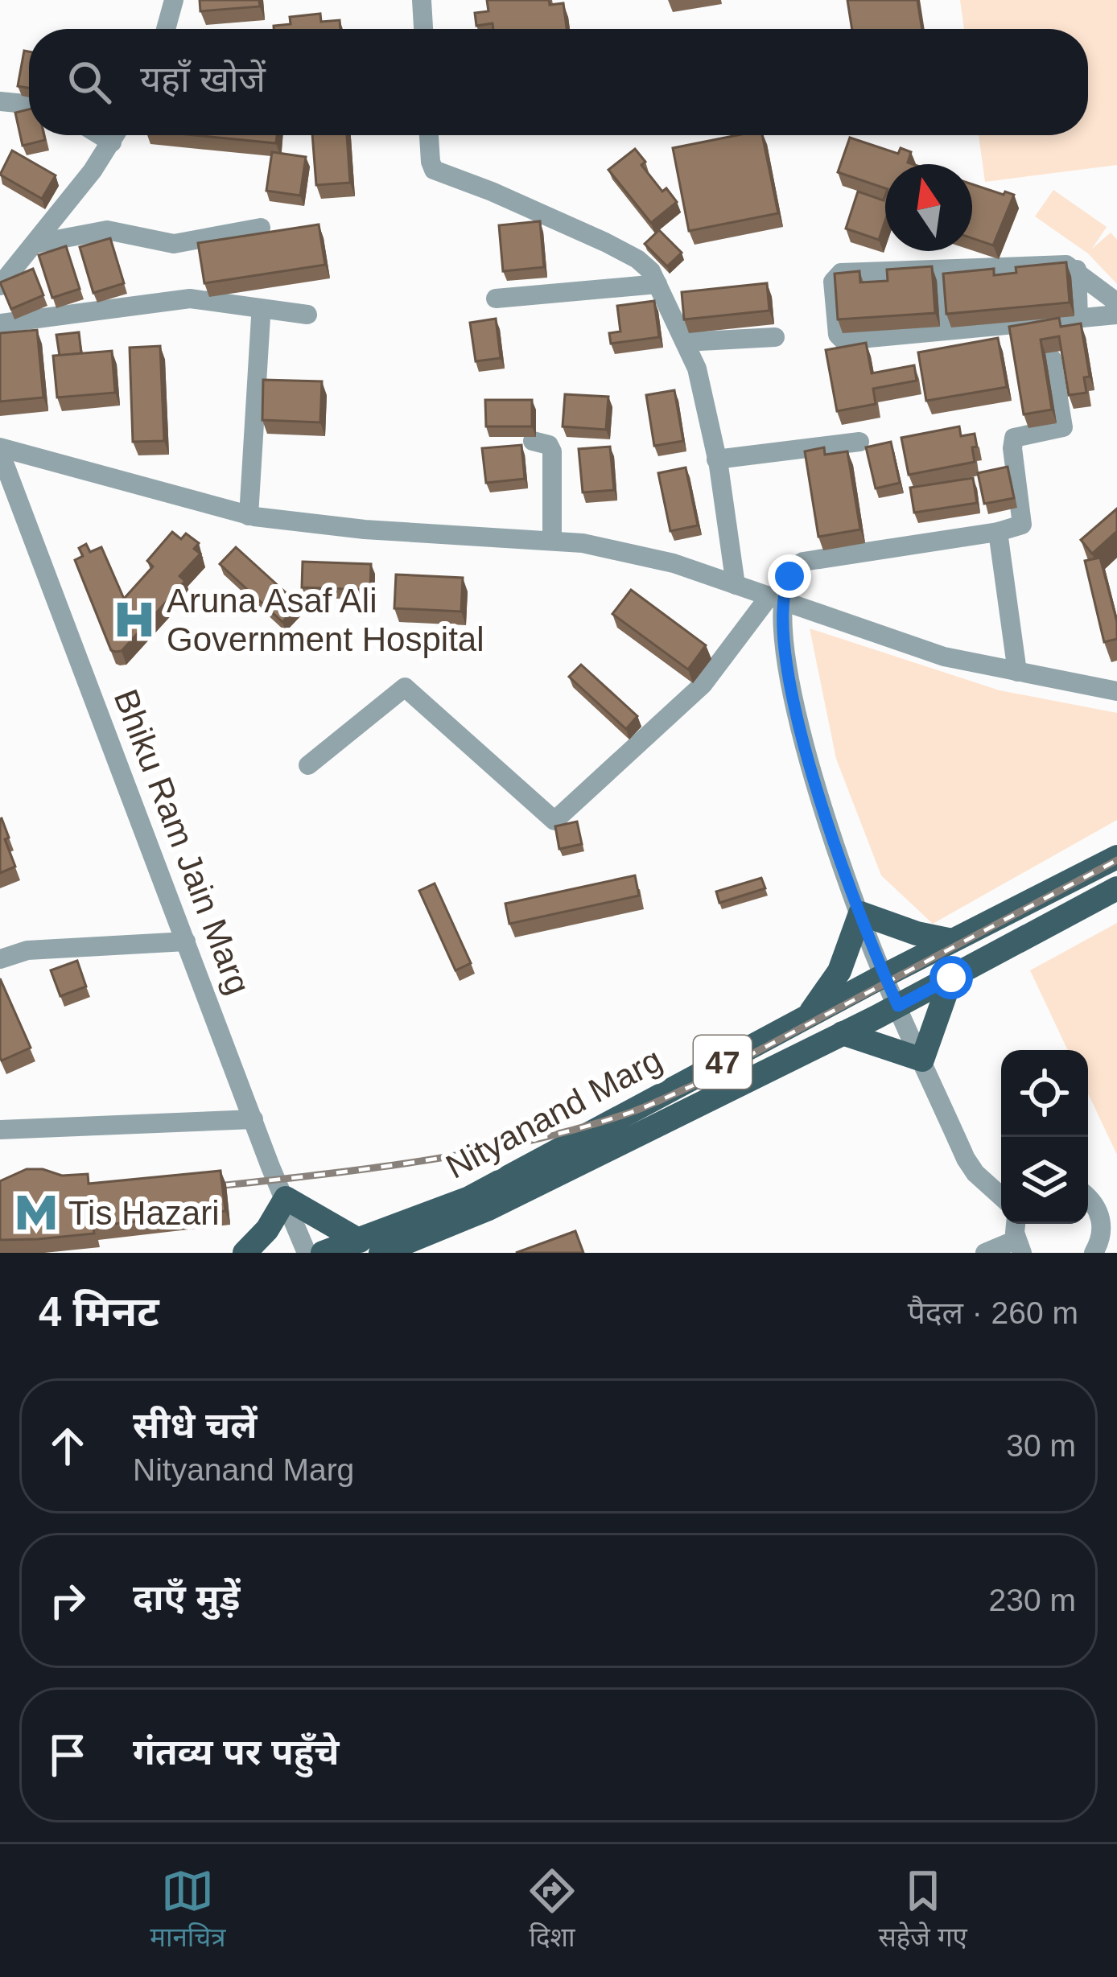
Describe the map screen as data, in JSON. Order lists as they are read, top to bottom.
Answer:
{
  "streets": {
    "main road": ["47", "Nityanand Marg"],
    "street": ["Bhiku Ram Jain Marg"]
  },
  "places": {
    "hospital": ["Aruna Asaf Ali Government Hospital"],
    "metro station": ["Tis Hazari"]
  },
  "north": "top",
  "page": {
    "search": "यहाँ खोजें",
    "heading": ["4 मिनट", "पैदल · 260 m"],
    "list": [
      ["सीधे चलें", "Nityanand Marg", "30 m"],
      ["दाएँ मुड़ें", "230 m"],
      "गंतव्य पर पहुँचे"
    ],
    "nav": ["मानचित्र", "दिशा", "सहेजे गए"]
  }
}
